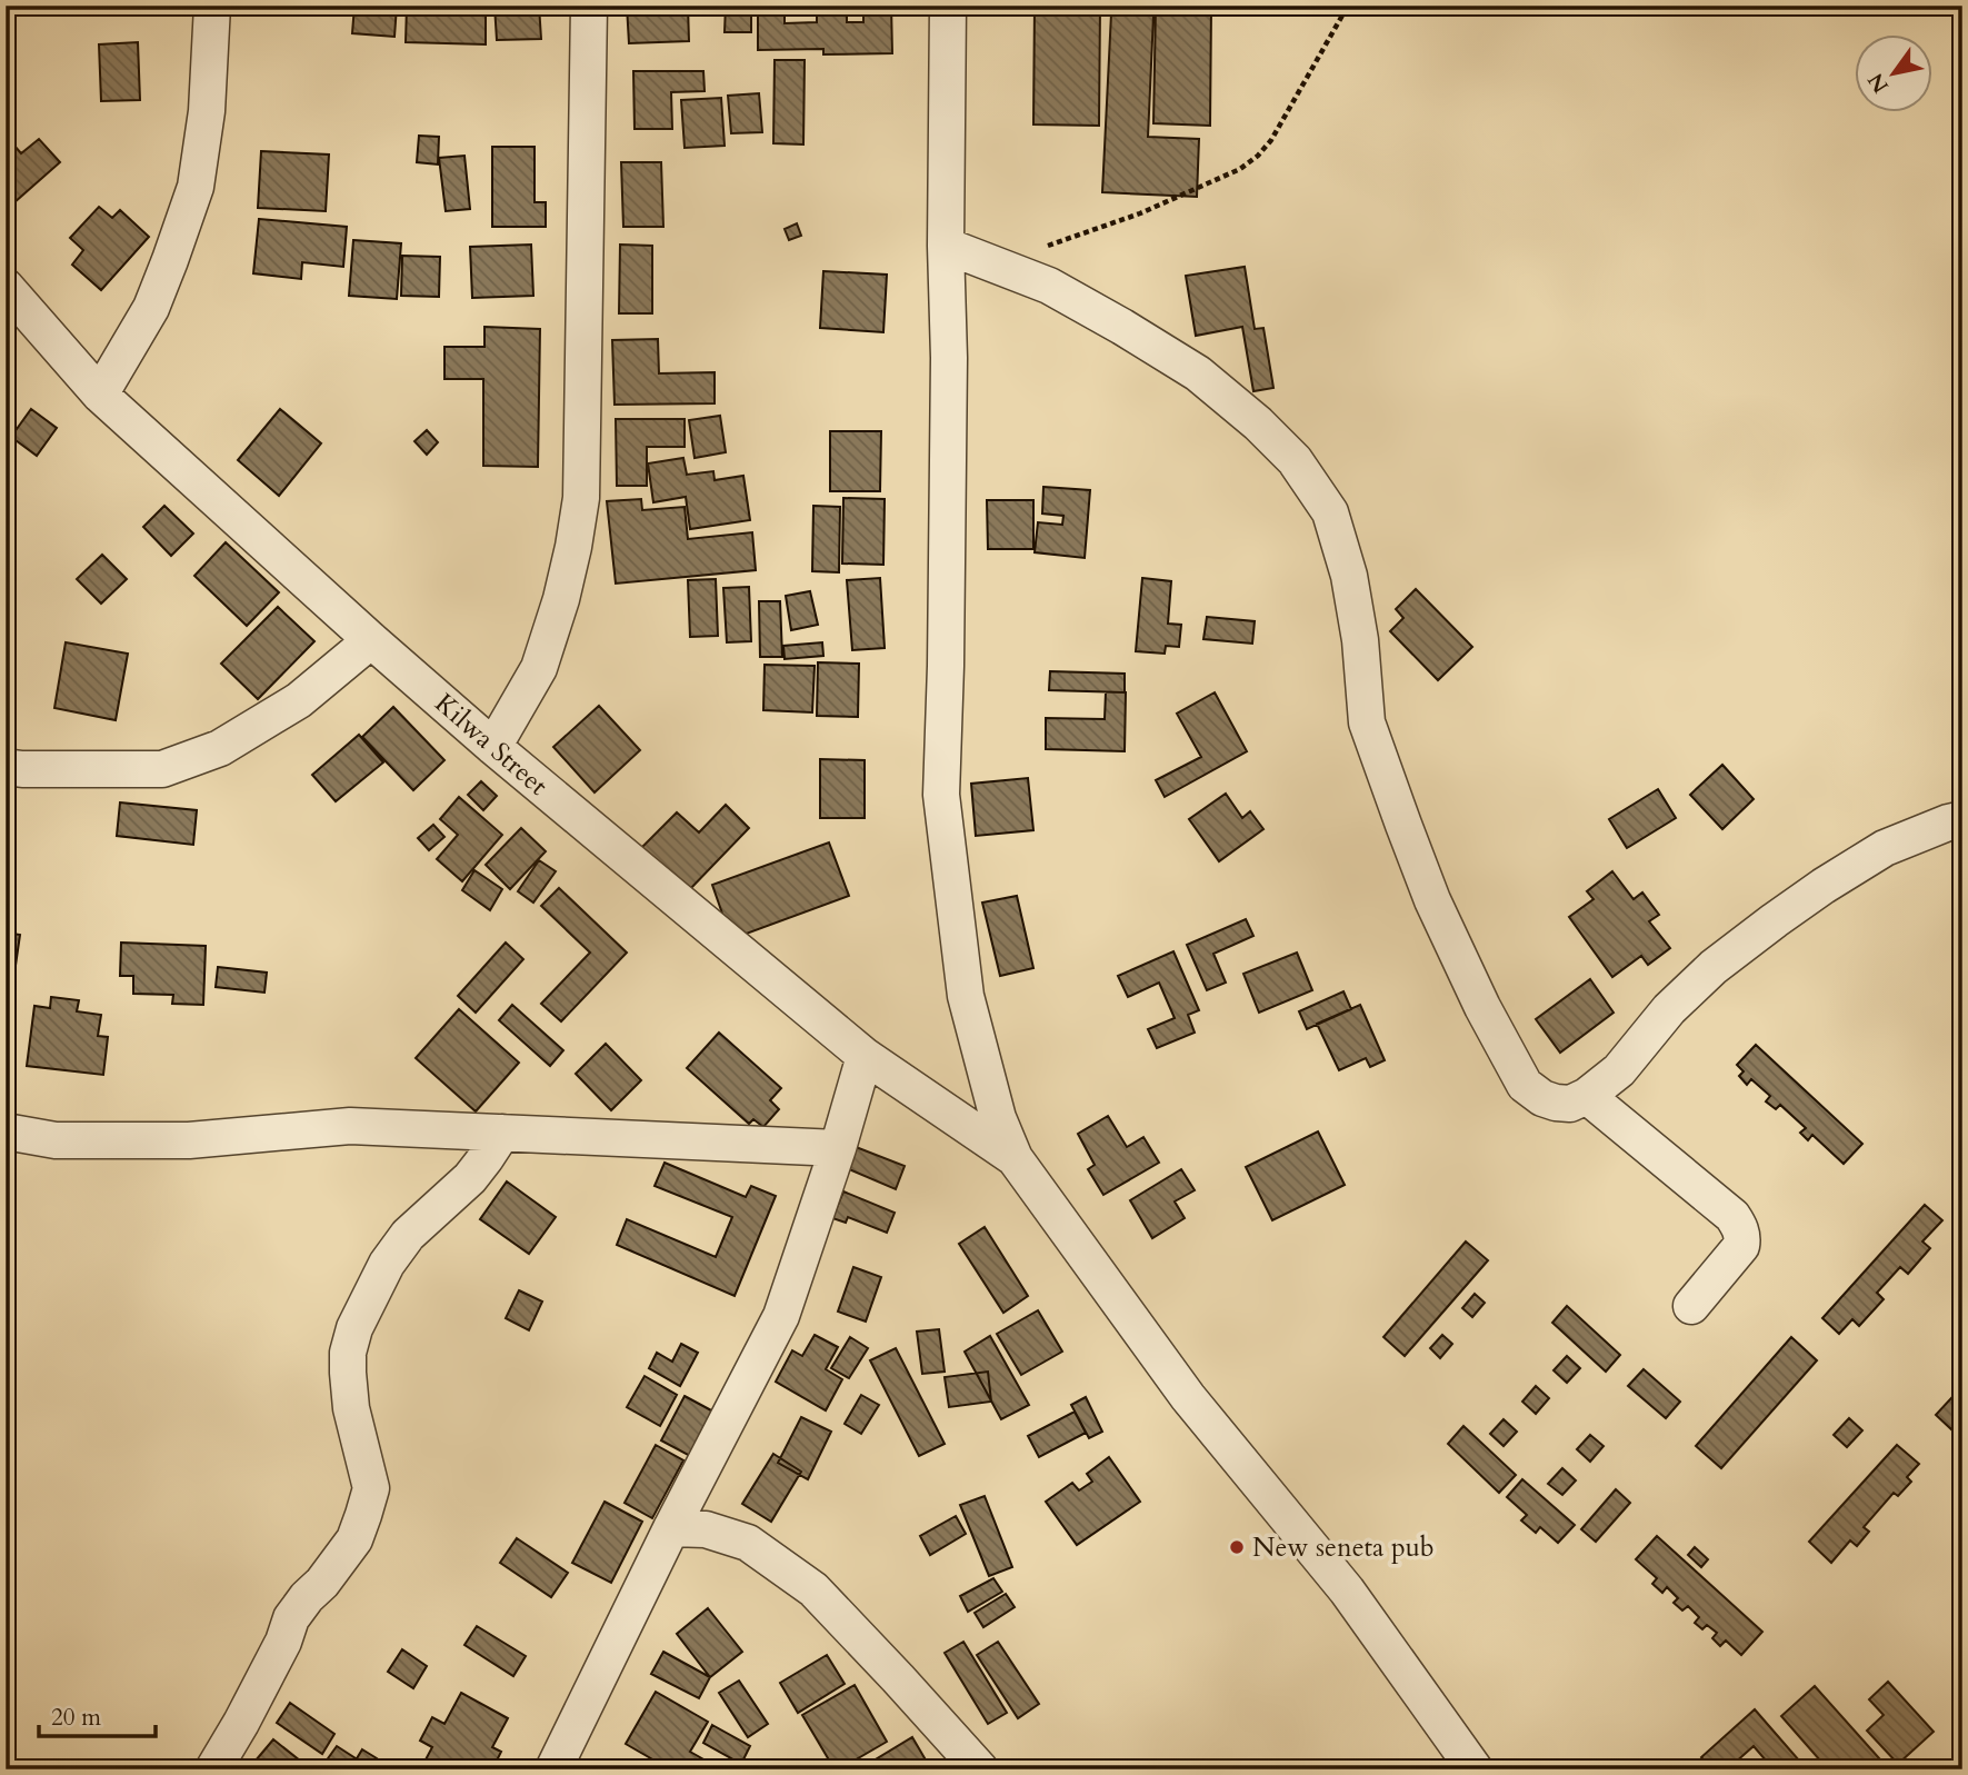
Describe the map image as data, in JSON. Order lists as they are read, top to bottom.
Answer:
{
  "streets": {
    "street": ["Kilwa Street"]
  },
  "places": ["New seneta pub"],
  "scale_bar": "20 m",
  "north": "bottom left"
}
